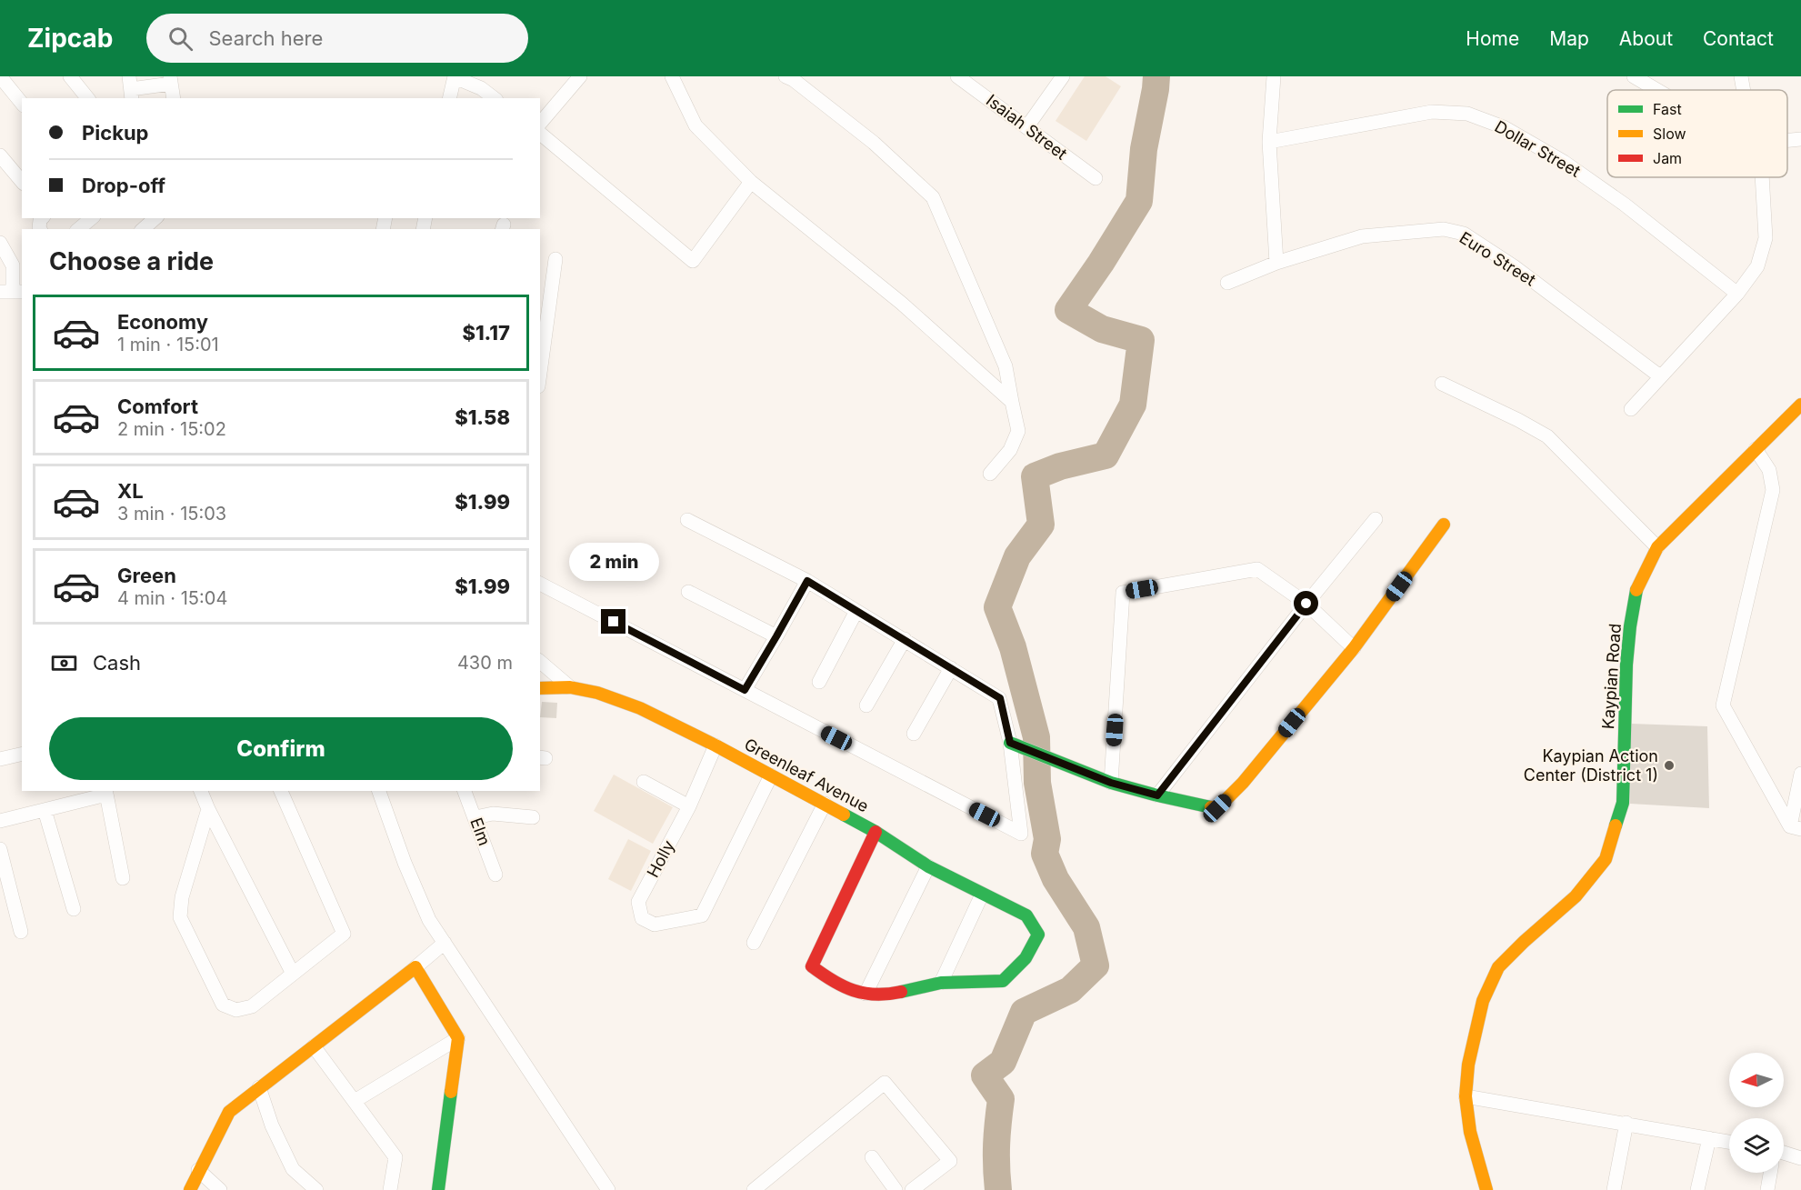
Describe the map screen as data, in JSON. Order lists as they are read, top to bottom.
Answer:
{
  "streets": {
    "street": [
      "Isaiah Street",
      "Dollar Street",
      "Euro Street",
      "Kaypian Road",
      "Greenleaf Avenue",
      "Elm",
      "Holly"
    ]
  },
  "crossings": [
    ["Greenleaf Avenue", "Holly"]
  ],
  "places": ["Kaypian Action Center (District 1)"],
  "legend": ["Fast", "Slow", "Jam"],
  "north": "left",
  "page": {
    "header": "Zipcab",
    "search": "Search here",
    "nav": [
      "Home",
      "Map",
      "About",
      "Contact"
    ],
    "banner": ["Pickup", "Drop-off"],
    "heading": "Choose a ride",
    "list": [
      {
        "name": "Economy",
        "note": "1 min · 15:01",
        "value": "$1.17"
      },
      {
        "name": "Comfort",
        "note": "2 min · 15:02",
        "value": "$1.58"
      },
      {
        "name": "XL",
        "note": "3 min · 15:03",
        "value": "$1.99"
      },
      {
        "name": "Green",
        "note": "4 min · 15:04",
        "value": "$1.99"
      }
    ],
    "bubble": "2 min",
    "pay": ["Cash", "430 m"],
    "buttons": "Confirm"
  }
}
